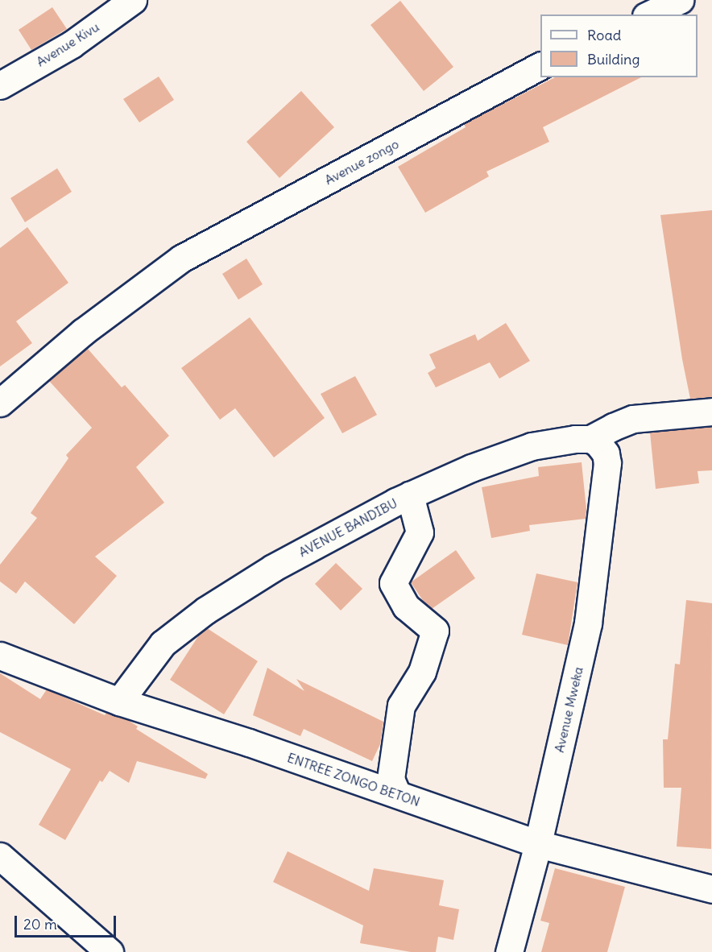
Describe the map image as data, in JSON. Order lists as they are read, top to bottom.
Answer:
{
  "streets": {
    "street": [
      "Avenue Kivu",
      "Avenue zongo",
      "AVENUE BANDIBU",
      "Avenue Mweka",
      "ENTREE ZONGO BETON"
    ]
  },
  "crossings": [
    ["AVENUE BANDIBU", "Avenue Mweka"],
    ["AVENUE BANDIBU", "ENTREE ZONGO BETON"],
    ["Avenue Mweka", "ENTREE ZONGO BETON"]
  ],
  "legend": ["Road", "Building"],
  "scale_bar": "20 m"
}
